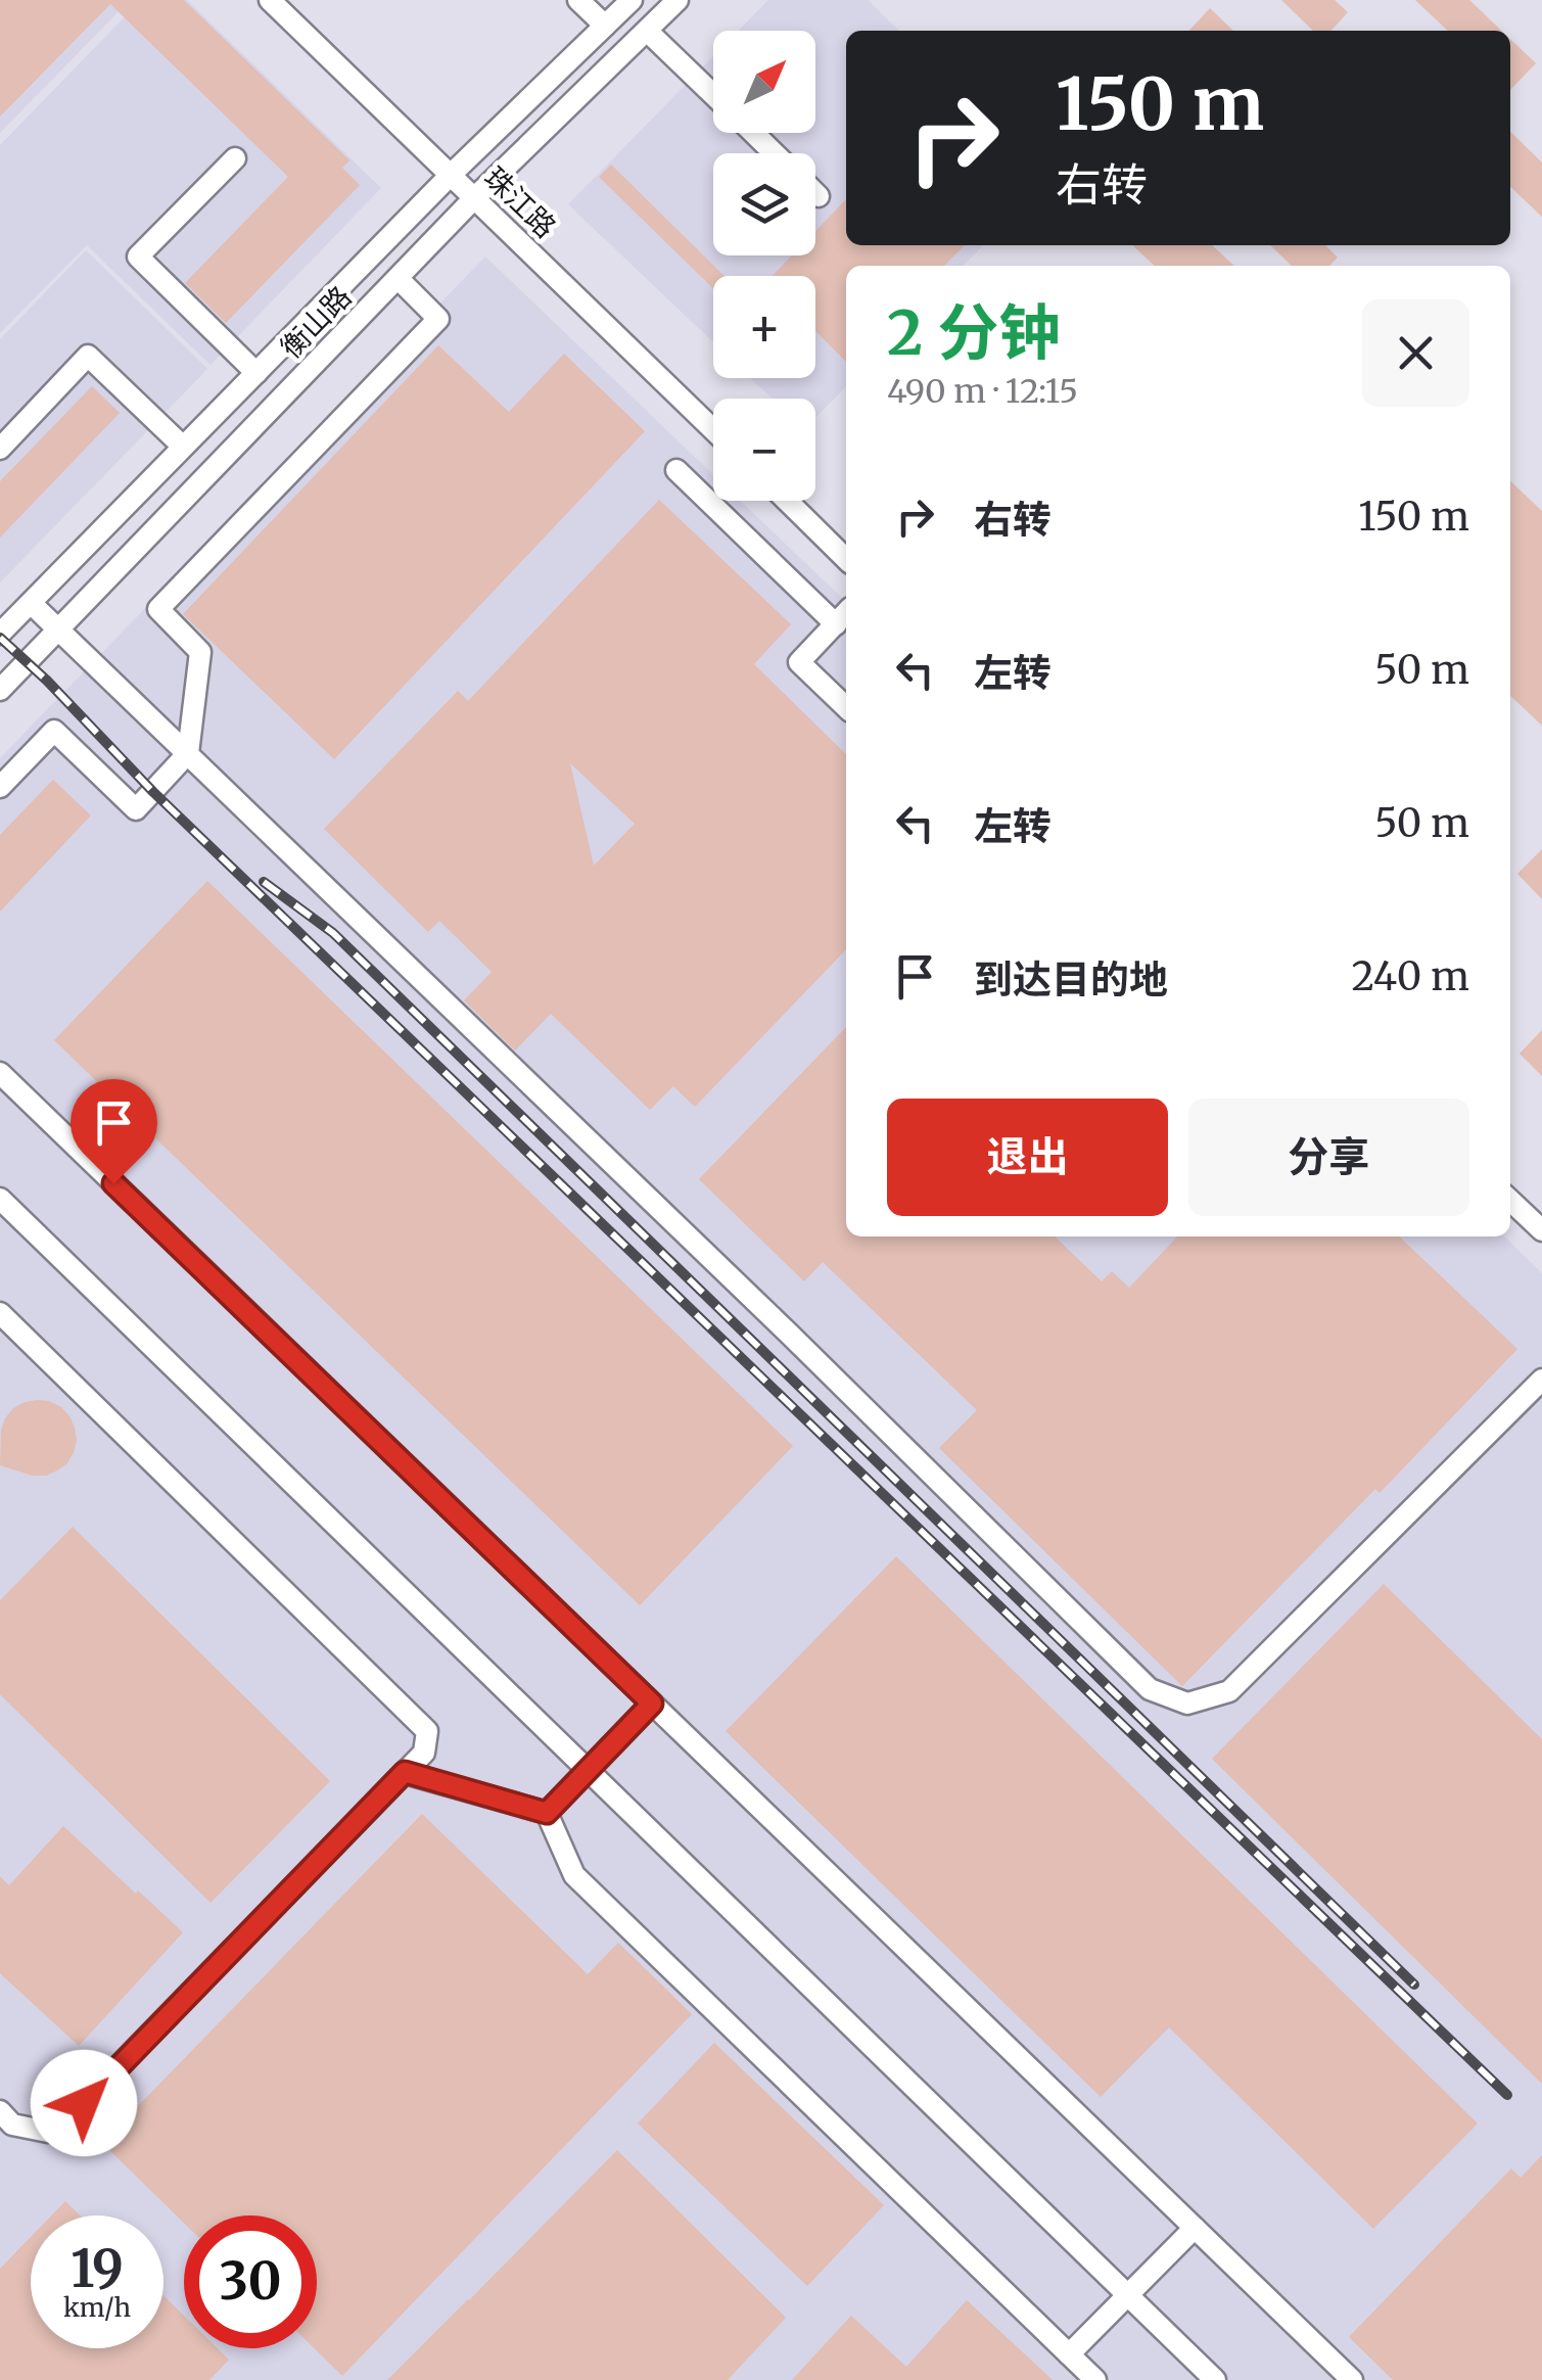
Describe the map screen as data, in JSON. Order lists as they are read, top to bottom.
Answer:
{
  "streets": {
    "street": ["珠江路", "衡山路"]
  },
  "crossings": [
    ["珠江路", "衡山路"]
  ],
  "north": "top right",
  "page": {
    "map_buttons": ["+", "−"],
    "turn": ["150 m", "右转"],
    "heading": ["2 分钟", "490 m · 12:15"],
    "list": [
      {
        "name": "右转",
        "value": "150 m"
      },
      {
        "name": "左转",
        "value": "50 m"
      },
      {
        "name": "左转",
        "value": "50 m"
      },
      {
        "name": "到达目的地",
        "value": "240 m"
      }
    ],
    "buttons": ["退出", "分享"],
    "speed": "19 km/h",
    "limit": "30"
  }
}
